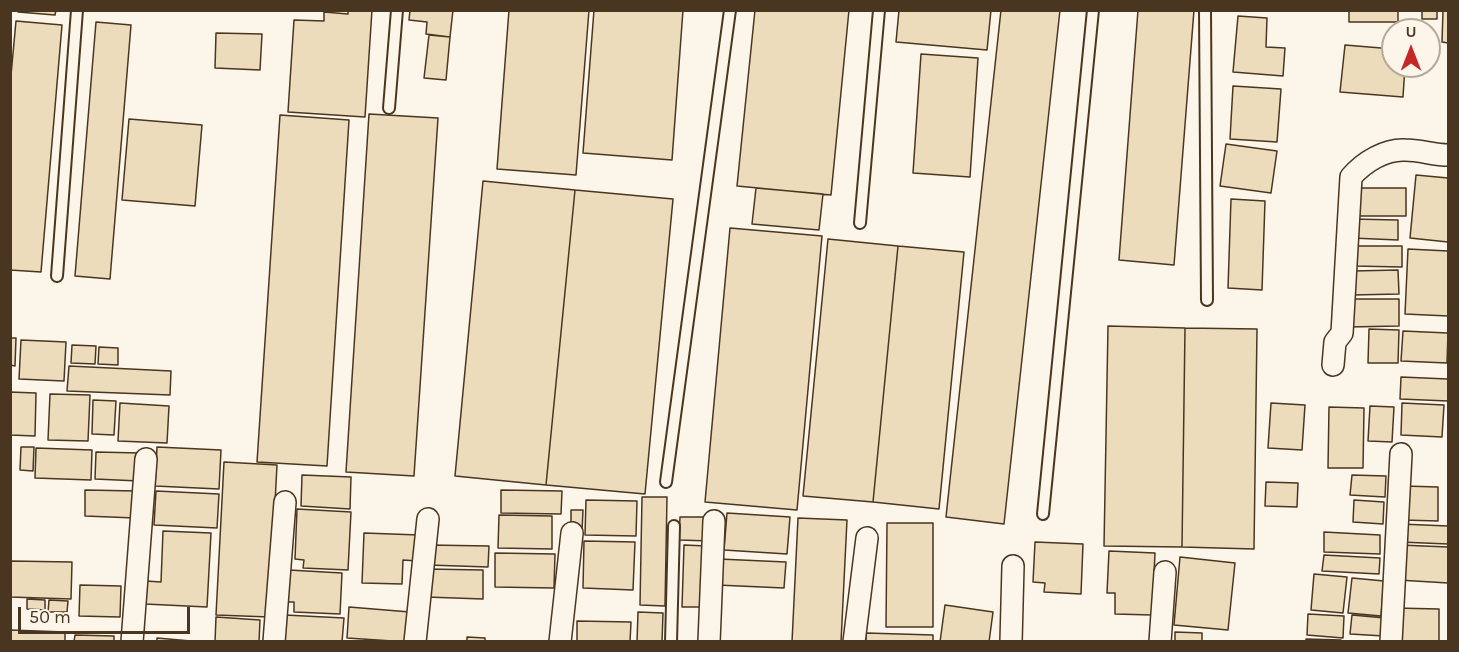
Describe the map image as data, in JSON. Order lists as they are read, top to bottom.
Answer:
{
  "scale_bar": "50 m",
  "north": "top"
}
